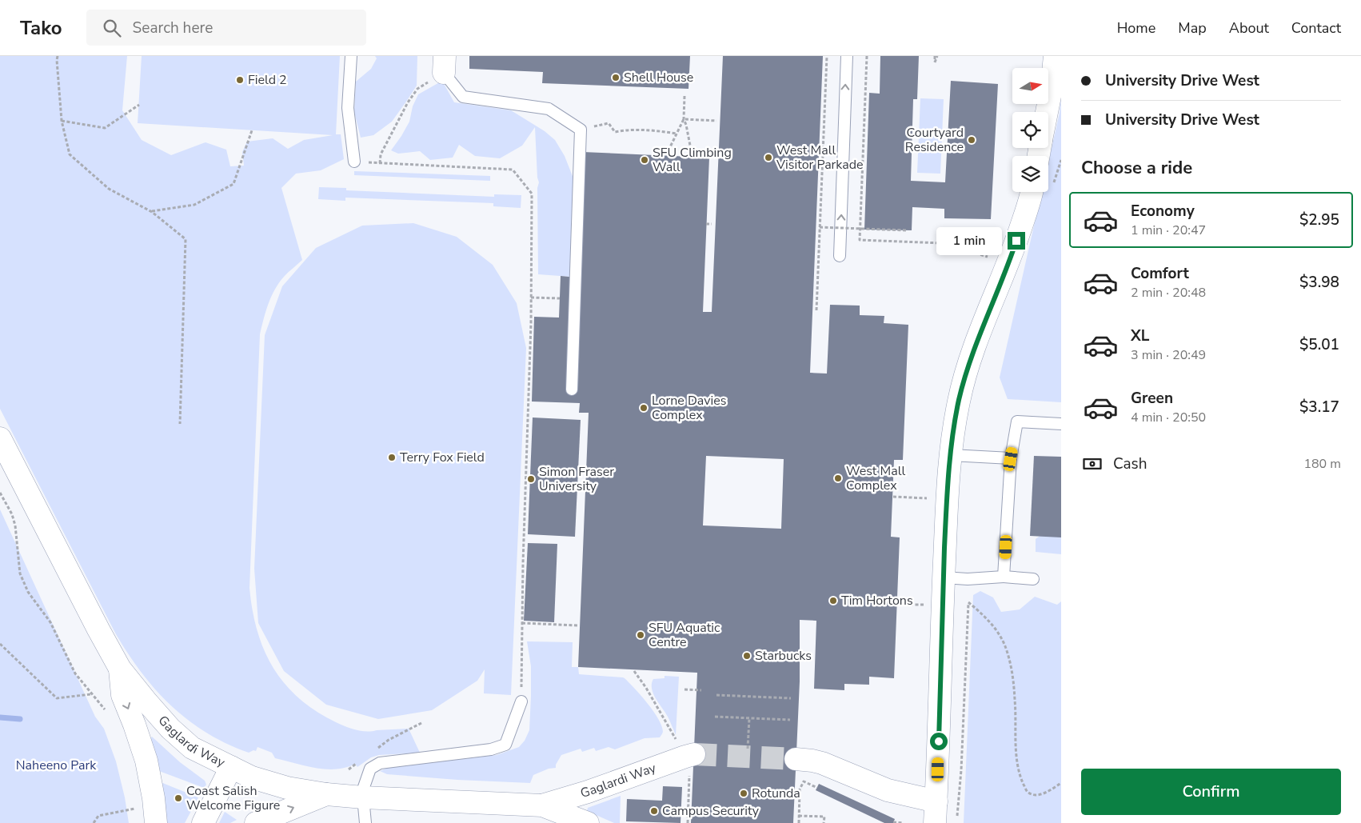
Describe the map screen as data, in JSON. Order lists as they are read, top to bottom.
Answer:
{
  "streets": {
    "street": ["Gaglardi Way"]
  },
  "parks": ["Naheeno Park"],
  "places": [
    "Shell House",
    "Field 2",
    "Courtyard Residence",
    "West Mall Visitor Parkade",
    "SFU Climbing Wall",
    "Lorne Davies Complex",
    "Terry Fox Field",
    "West Mall Complex",
    "Simon Fraser University",
    "Tim Hortons",
    "SFU Aquatic Centre",
    "Starbucks",
    "Rotunda",
    "Coast Salish Welcome Figure",
    "Campus Security"
  ],
  "north": "right",
  "page": {
    "header": "Tako",
    "search": "Search here",
    "nav": [
      "Home",
      "Map",
      "About",
      "Contact"
    ],
    "banner": ["University Drive West", "University Drive West"],
    "heading": "Choose a ride",
    "list": [
      {
        "name": "Economy",
        "note": "1 min · 20:47",
        "value": "$2.95"
      },
      {
        "name": "Comfort",
        "note": "2 min · 20:48",
        "value": "$3.98"
      },
      {
        "name": "XL",
        "note": "3 min · 20:49",
        "value": "$5.01"
      },
      {
        "name": "Green",
        "note": "4 min · 20:50",
        "value": "$3.17"
      }
    ],
    "bubble": "1 min",
    "pay": ["Cash", "180 m"],
    "buttons": "Confirm"
  }
}
